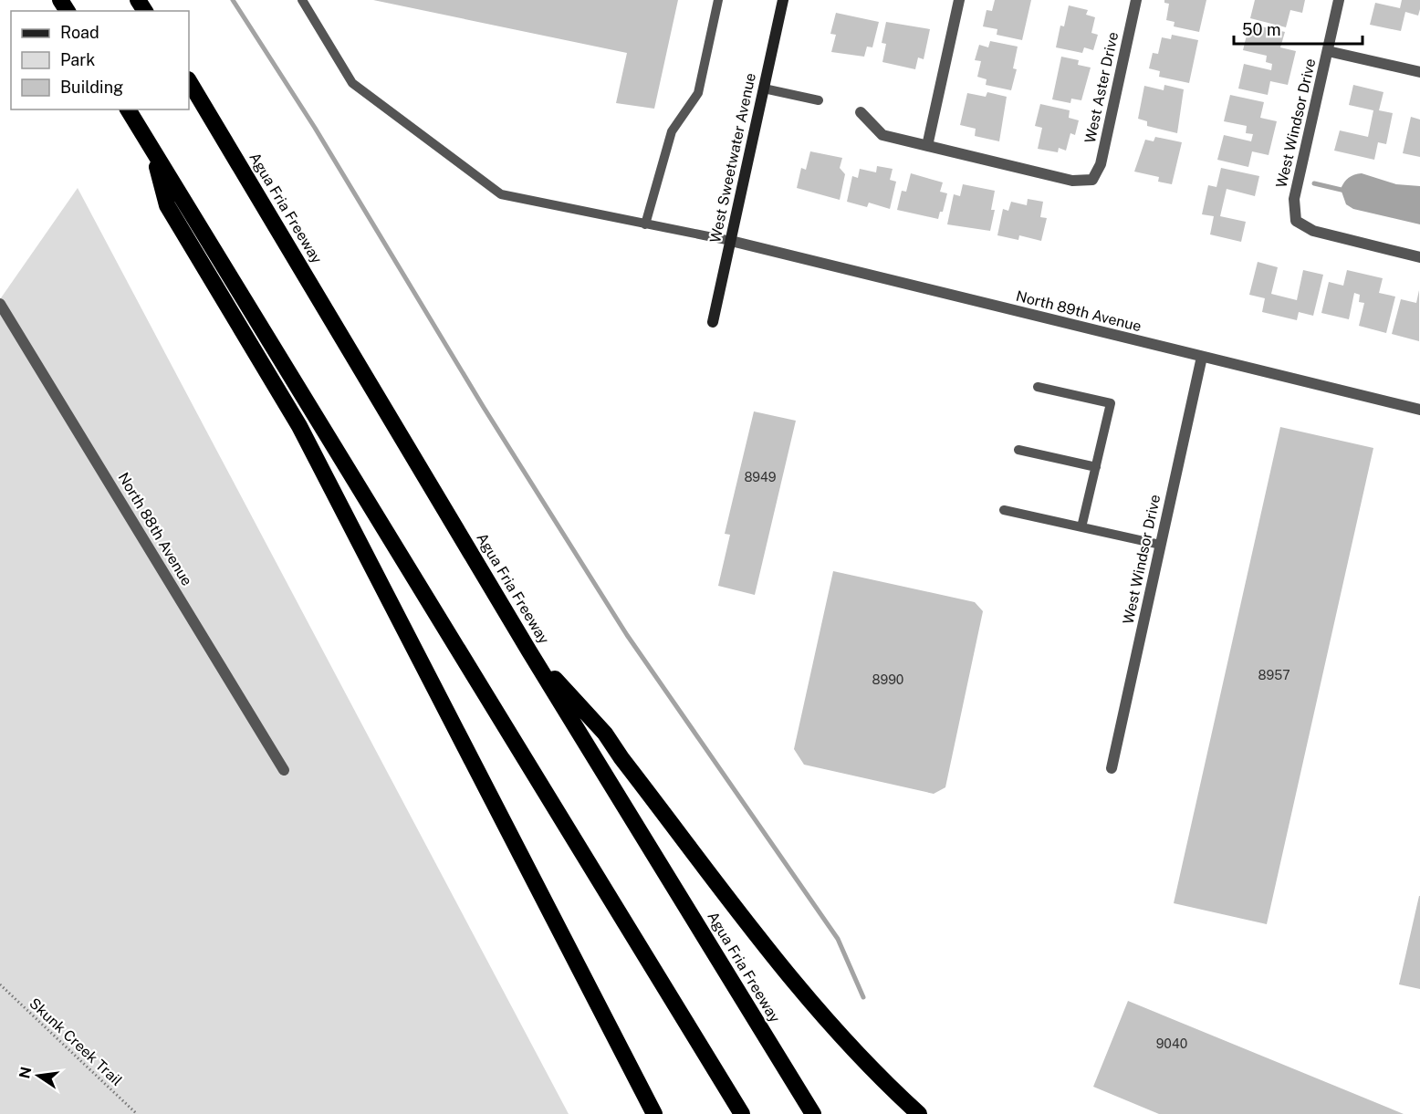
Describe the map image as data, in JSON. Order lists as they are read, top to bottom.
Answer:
{
  "streets": {
    "highway": ["Agua Fria Freeway"],
    "street": [
      "West Aster Drive",
      "West Windsor Drive",
      "West Sweetwater Avenue",
      "North 89th Avenue",
      "North 88th Avenue"
    ],
    "path": ["Skunk Creek Trail"]
  },
  "crossings": [
    ["West Windsor Drive", "North 89th Avenue"],
    ["West Sweetwater Avenue", "North 89th Avenue"]
  ],
  "house_numbers": [
    "8949",
    "8957",
    "8990",
    "9040"
  ],
  "legend": ["Road", "Park", "Building"],
  "scale_bar": "50 m",
  "north": "left"
}
